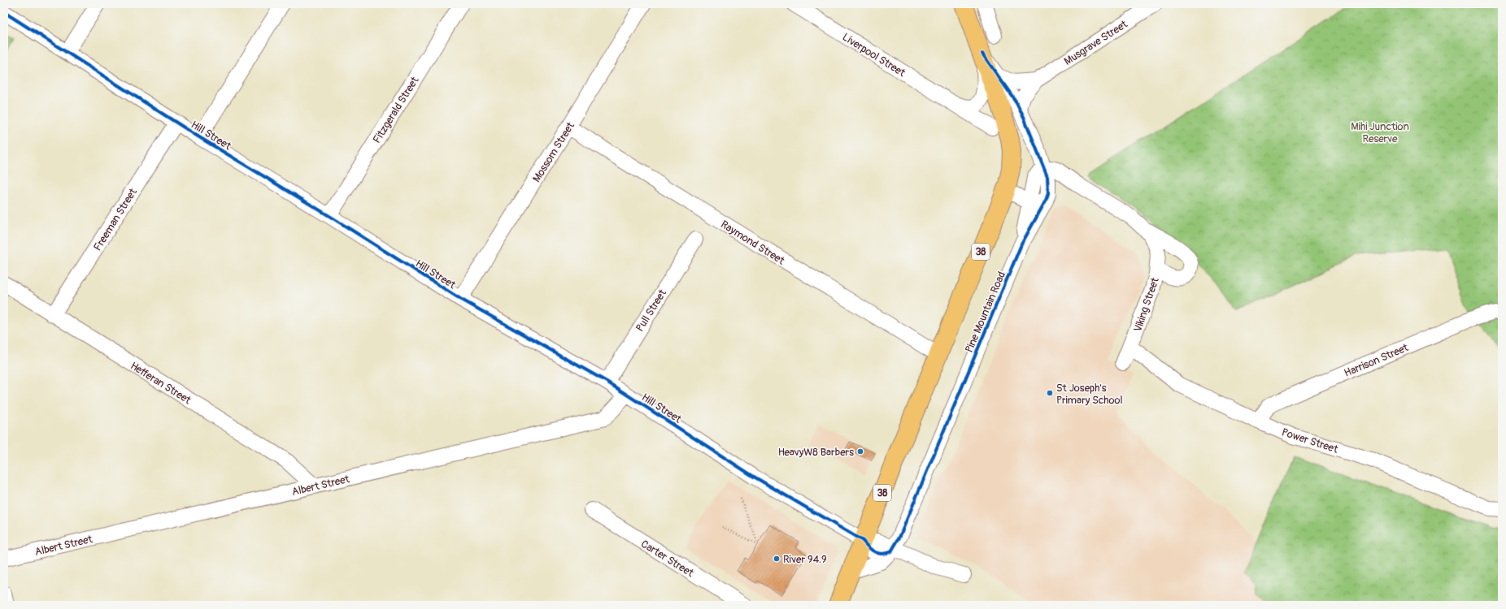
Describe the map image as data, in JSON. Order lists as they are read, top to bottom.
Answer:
{
  "streets": {
    "main road": ["38"],
    "street": [
      "Musgrave Street",
      "Liverpool Street",
      "Fitzgerald Street",
      "Hill Street",
      "Mossom Street",
      "Freeman Street",
      "Raymond Street",
      "Viking Street",
      "Pull Street",
      "Pine Mountain Road",
      "Harrison Street",
      "Hefferan Street",
      "Power Street",
      "Albert Street",
      "Carter Street"
    ]
  },
  "crossings": [
    ["Liverpool Street", "38"],
    ["Fitzgerald Street", "Hill Street"],
    ["Hill Street", "Mossom Street"],
    ["Hill Street", "Freeman Street"],
    ["Hill Street", "38"],
    ["Hill Street", "Pull Street"],
    ["Hill Street", "Albert Street"],
    ["Mossom Street", "Raymond Street"],
    ["Freeman Street", "Hefferan Street"],
    ["Raymond Street", "38"],
    ["38", "Pine Mountain Road"],
    ["Viking Street", "Pine Mountain Road"],
    ["Viking Street", "Power Street"],
    ["Harrison Street", "Power Street"],
    ["Hefferan Street", "Albert Street"]
  ],
  "parks": ["Mihi Junction Reserve"],
  "places": ["St Joseph's Primary School", "HeavyW8 Barbers", "River 94.9"]
}
